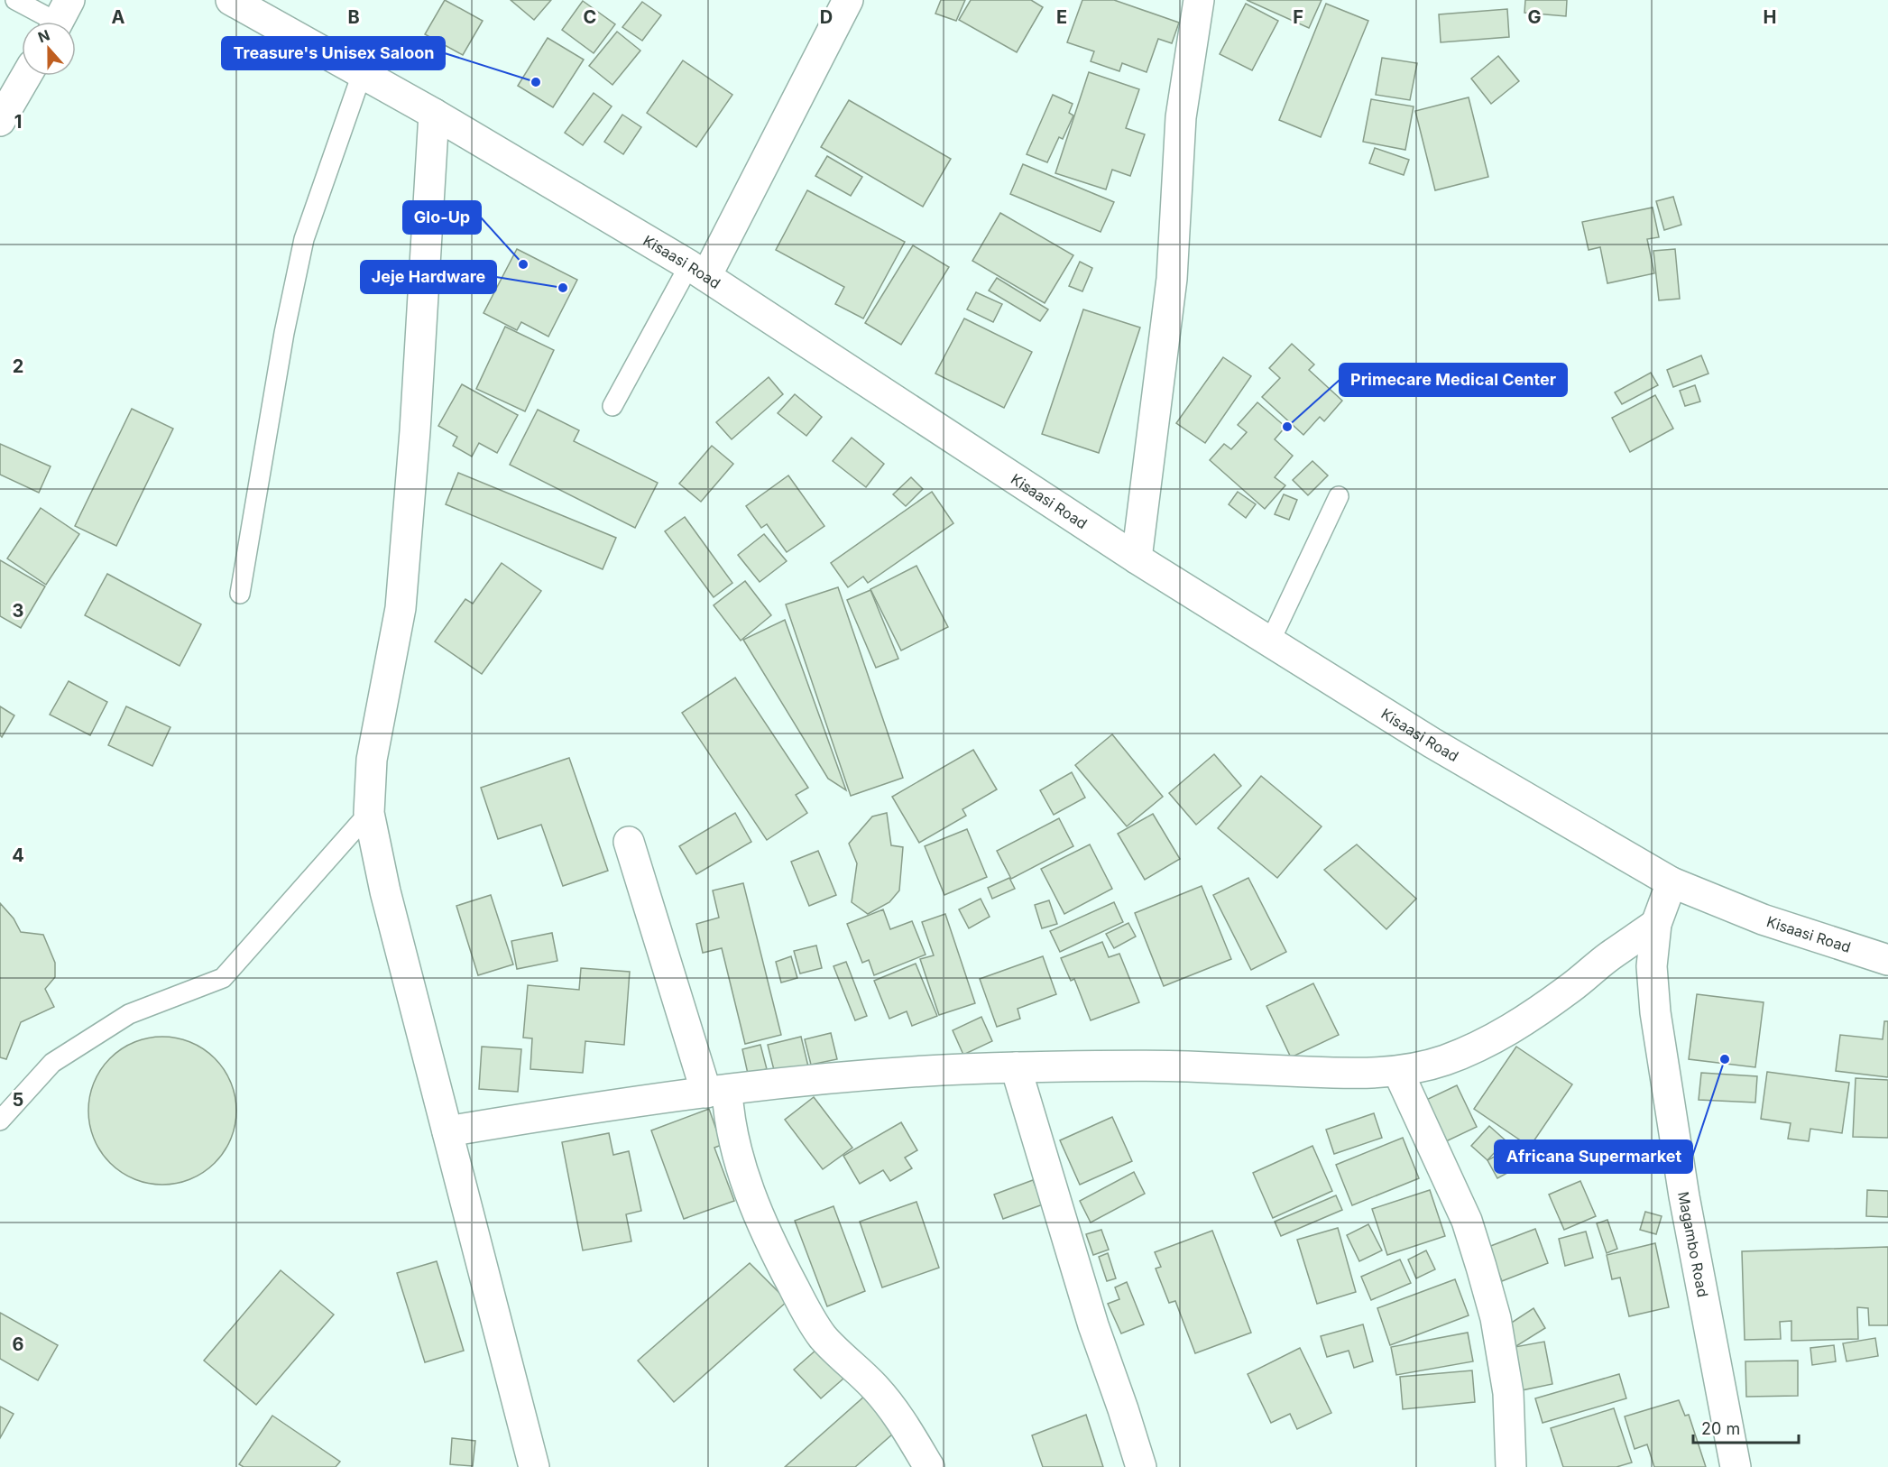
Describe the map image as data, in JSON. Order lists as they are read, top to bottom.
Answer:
{
  "streets": {
    "street": ["Kisaasi Road", "Magambo Road"]
  },
  "crossings": [
    ["Kisaasi Road", "Magambo Road"]
  ],
  "places": [
    "Treasure's Unisex Saloon",
    "Glo-Up",
    "Jeje Hardware",
    "Primecare Medical Center",
    "Africana Supermarket"
  ],
  "scale_bar": "20 m",
  "north": "top",
  "grid": {
    "columns": [
      "A",
      "B",
      "C",
      "D",
      "E",
      "F",
      "G",
      "H"
    ],
    "rows": [
      "1",
      "2",
      "3",
      "4",
      "5",
      "6"
    ]
  }
}
